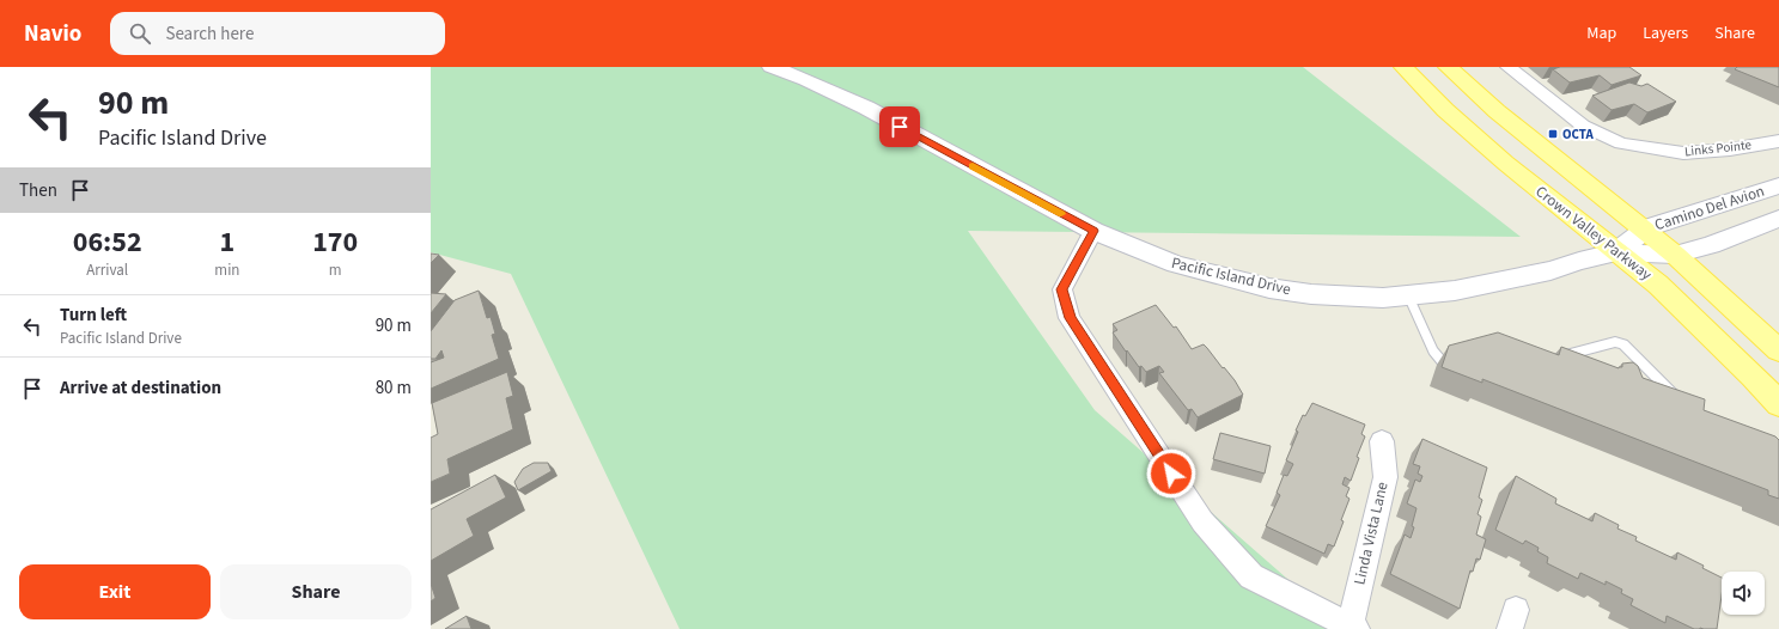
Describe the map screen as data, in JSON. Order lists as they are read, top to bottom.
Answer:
{
  "streets": {
    "main road": ["Camino Del Avion", "Crown Valley Parkway", "Pacific Island Drive"],
    "street": ["Links Pointe", "Linda Vista Lane"]
  },
  "crossings": [
    ["Camino Del Avion", "Crown Valley Parkway"],
    ["Camino Del Avion", "Pacific Island Drive"],
    ["Crown Valley Parkway", "Pacific Island Drive"]
  ],
  "places": {
    "transit": ["OCTA"]
  },
  "page": {
    "header": "Navio",
    "search": "Search here",
    "nav": ["Map", "Layers", "Share"],
    "turn": ["90 m", "Pacific Island Drive"],
    "then": "Then",
    "eta": [
      "06:52",
      "Arrival",
      "1",
      "min",
      "170",
      "m"
    ],
    "list": [
      {
        "name": "Turn left",
        "note": "Pacific Island Drive",
        "value": "90 m"
      },
      {
        "name": "Arrive at destination",
        "value": "80 m"
      }
    ],
    "buttons": ["Exit", "Share"]
  }
}
